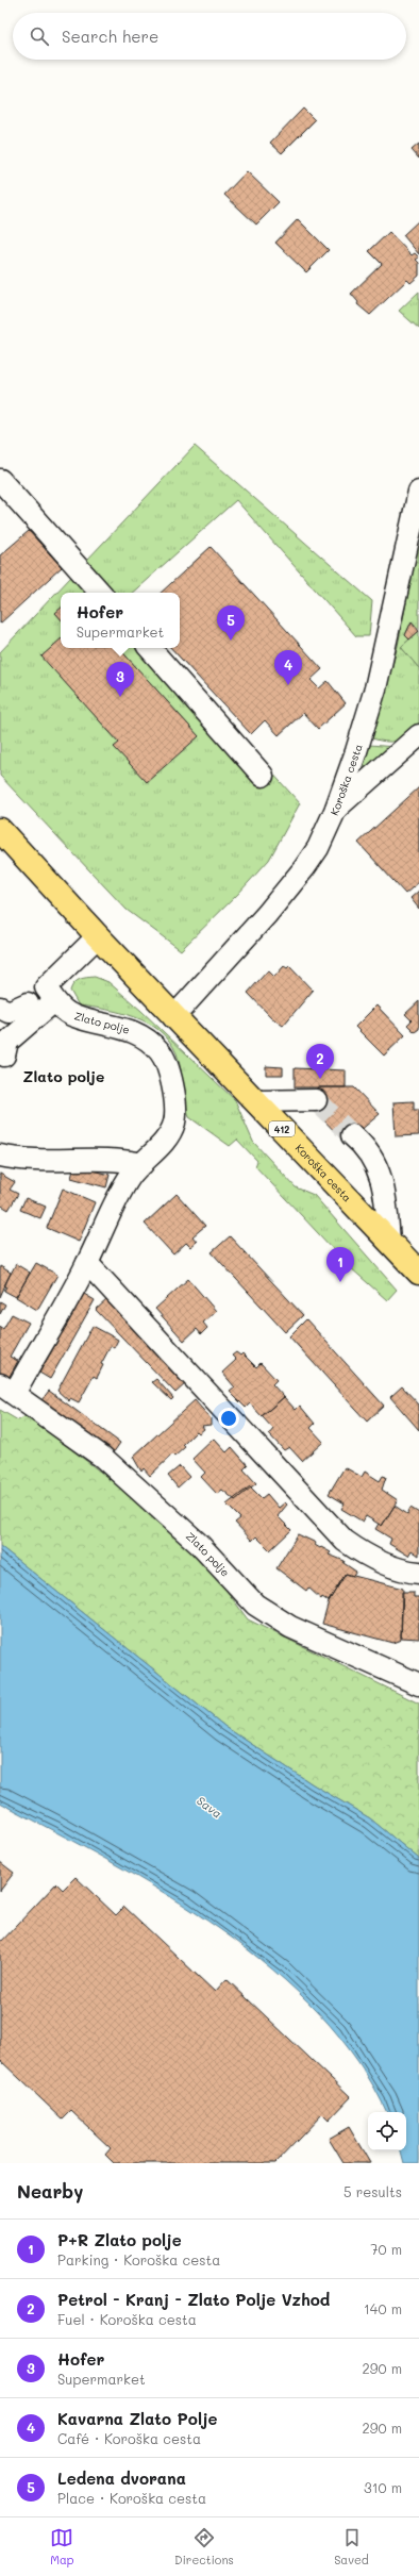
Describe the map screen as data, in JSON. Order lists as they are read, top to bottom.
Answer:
{
  "streets": {
    "main road": ["Koroška cesta", "412"],
    "street": ["Zlato polje"]
  },
  "districts": ["Zlato polje"],
  "water": ["Sava"],
  "page": {
    "search": "Search here",
    "popup": ["Hofer", "Supermarket"],
    "pins": [
      "5",
      "4",
      "3",
      "2",
      "1"
    ],
    "heading": ["Nearby", "5 results"],
    "list": [
      {
        "mark": "1",
        "name": "P+R Zlato polje",
        "note": "Parking · Koroška cesta",
        "value": "70 m"
      },
      {
        "mark": "2",
        "name": "Petrol - Kranj - Zlato Polje Vzhod",
        "note": "Fuel · Koroška cesta",
        "value": "140 m"
      },
      {
        "mark": "3",
        "name": "Hofer",
        "note": "Supermarket",
        "value": "290 m"
      },
      {
        "mark": "4",
        "name": "Kavarna Zlato Polje",
        "note": "Café · Koroška cesta",
        "value": "290 m"
      },
      {
        "mark": "5",
        "name": "Ledena dvorana",
        "note": "Place · Koroška cesta",
        "value": "310 m"
      }
    ],
    "nav": ["Map", "Directions", "Saved"]
  }
}
